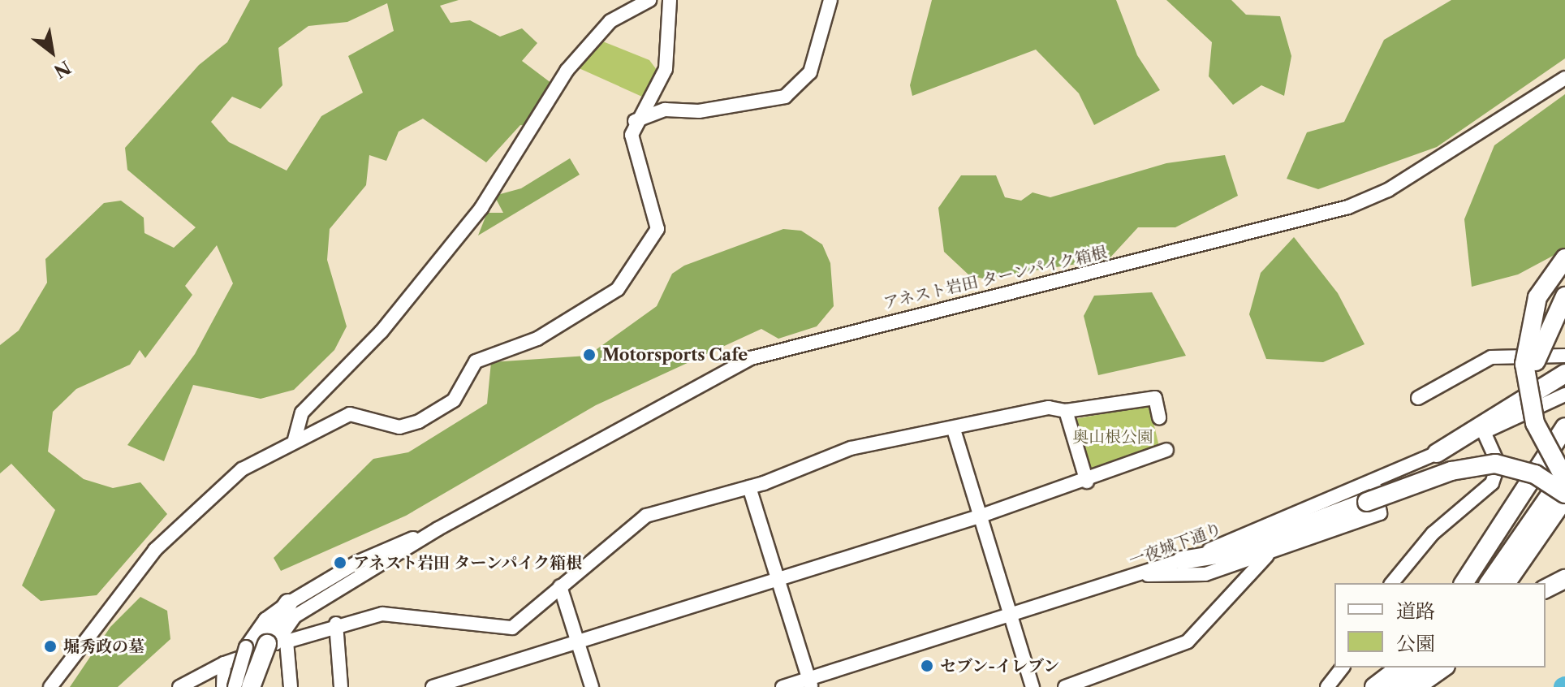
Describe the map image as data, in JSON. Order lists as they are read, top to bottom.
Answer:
{
  "streets": {
    "street": ["アネスト岩田 ターンパイク箱根", "一夜城下通り"]
  },
  "parks": ["奥山根公園"],
  "places": [
    "Motorsports Cafe",
    "アネスト岩田 ターンパイク箱根",
    "堀秀政の墓",
    "セブン-イレブン"
  ],
  "legend": ["道路", "公園"],
  "north": "bottom right"
}
